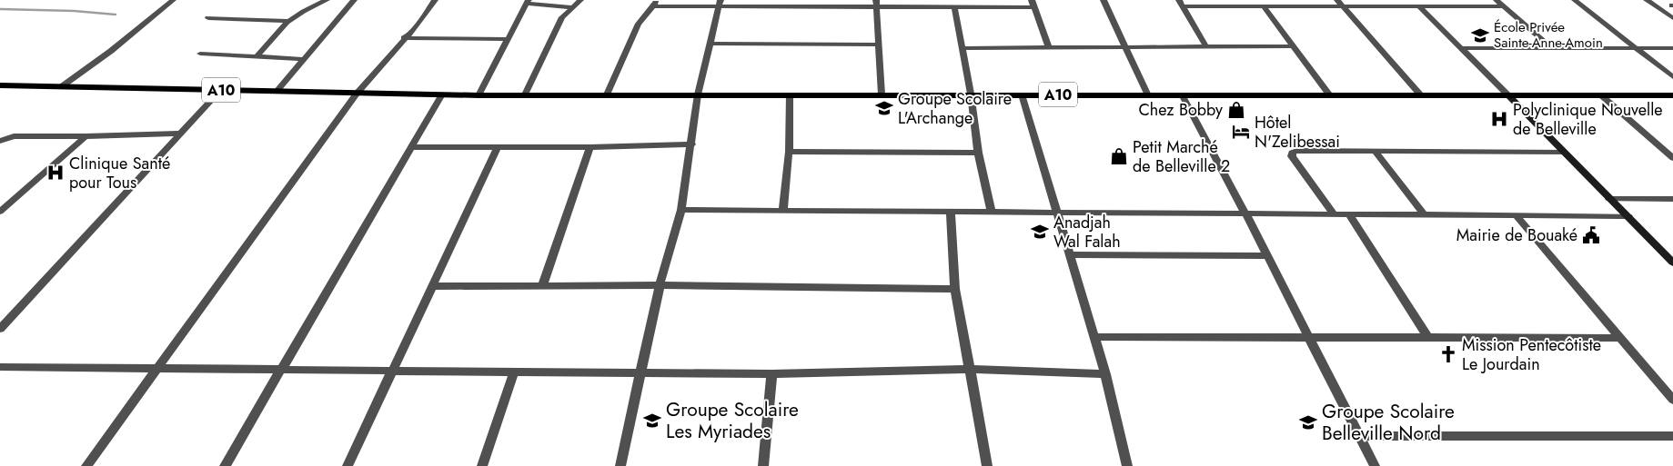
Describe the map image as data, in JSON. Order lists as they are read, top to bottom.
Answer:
{
  "streets": {
    "main road": ["A10"]
  },
  "places": {
    "school or university": [
      "École Privée Sainte-Anne-Amoin",
      "Groupe Scolaire L'Archange",
      "Anadjah Wal Falah",
      "Groupe Scolaire Les Myriades",
      "Groupe Scolaire Belleville Nord"
    ],
    "shop": ["Chez Bobby", "Petit Marché de Belleville 2"],
    "hospital": ["Polyclinique Nouvelle de Belleville", "Clinique Santé pour Tous"],
    "hotel": ["Hôtel N'Zelibessai"],
    "public building": ["Mairie de Bouaké"],
    "church": ["Mission Pentecôtiste Le Jourdain"]
  }
}
